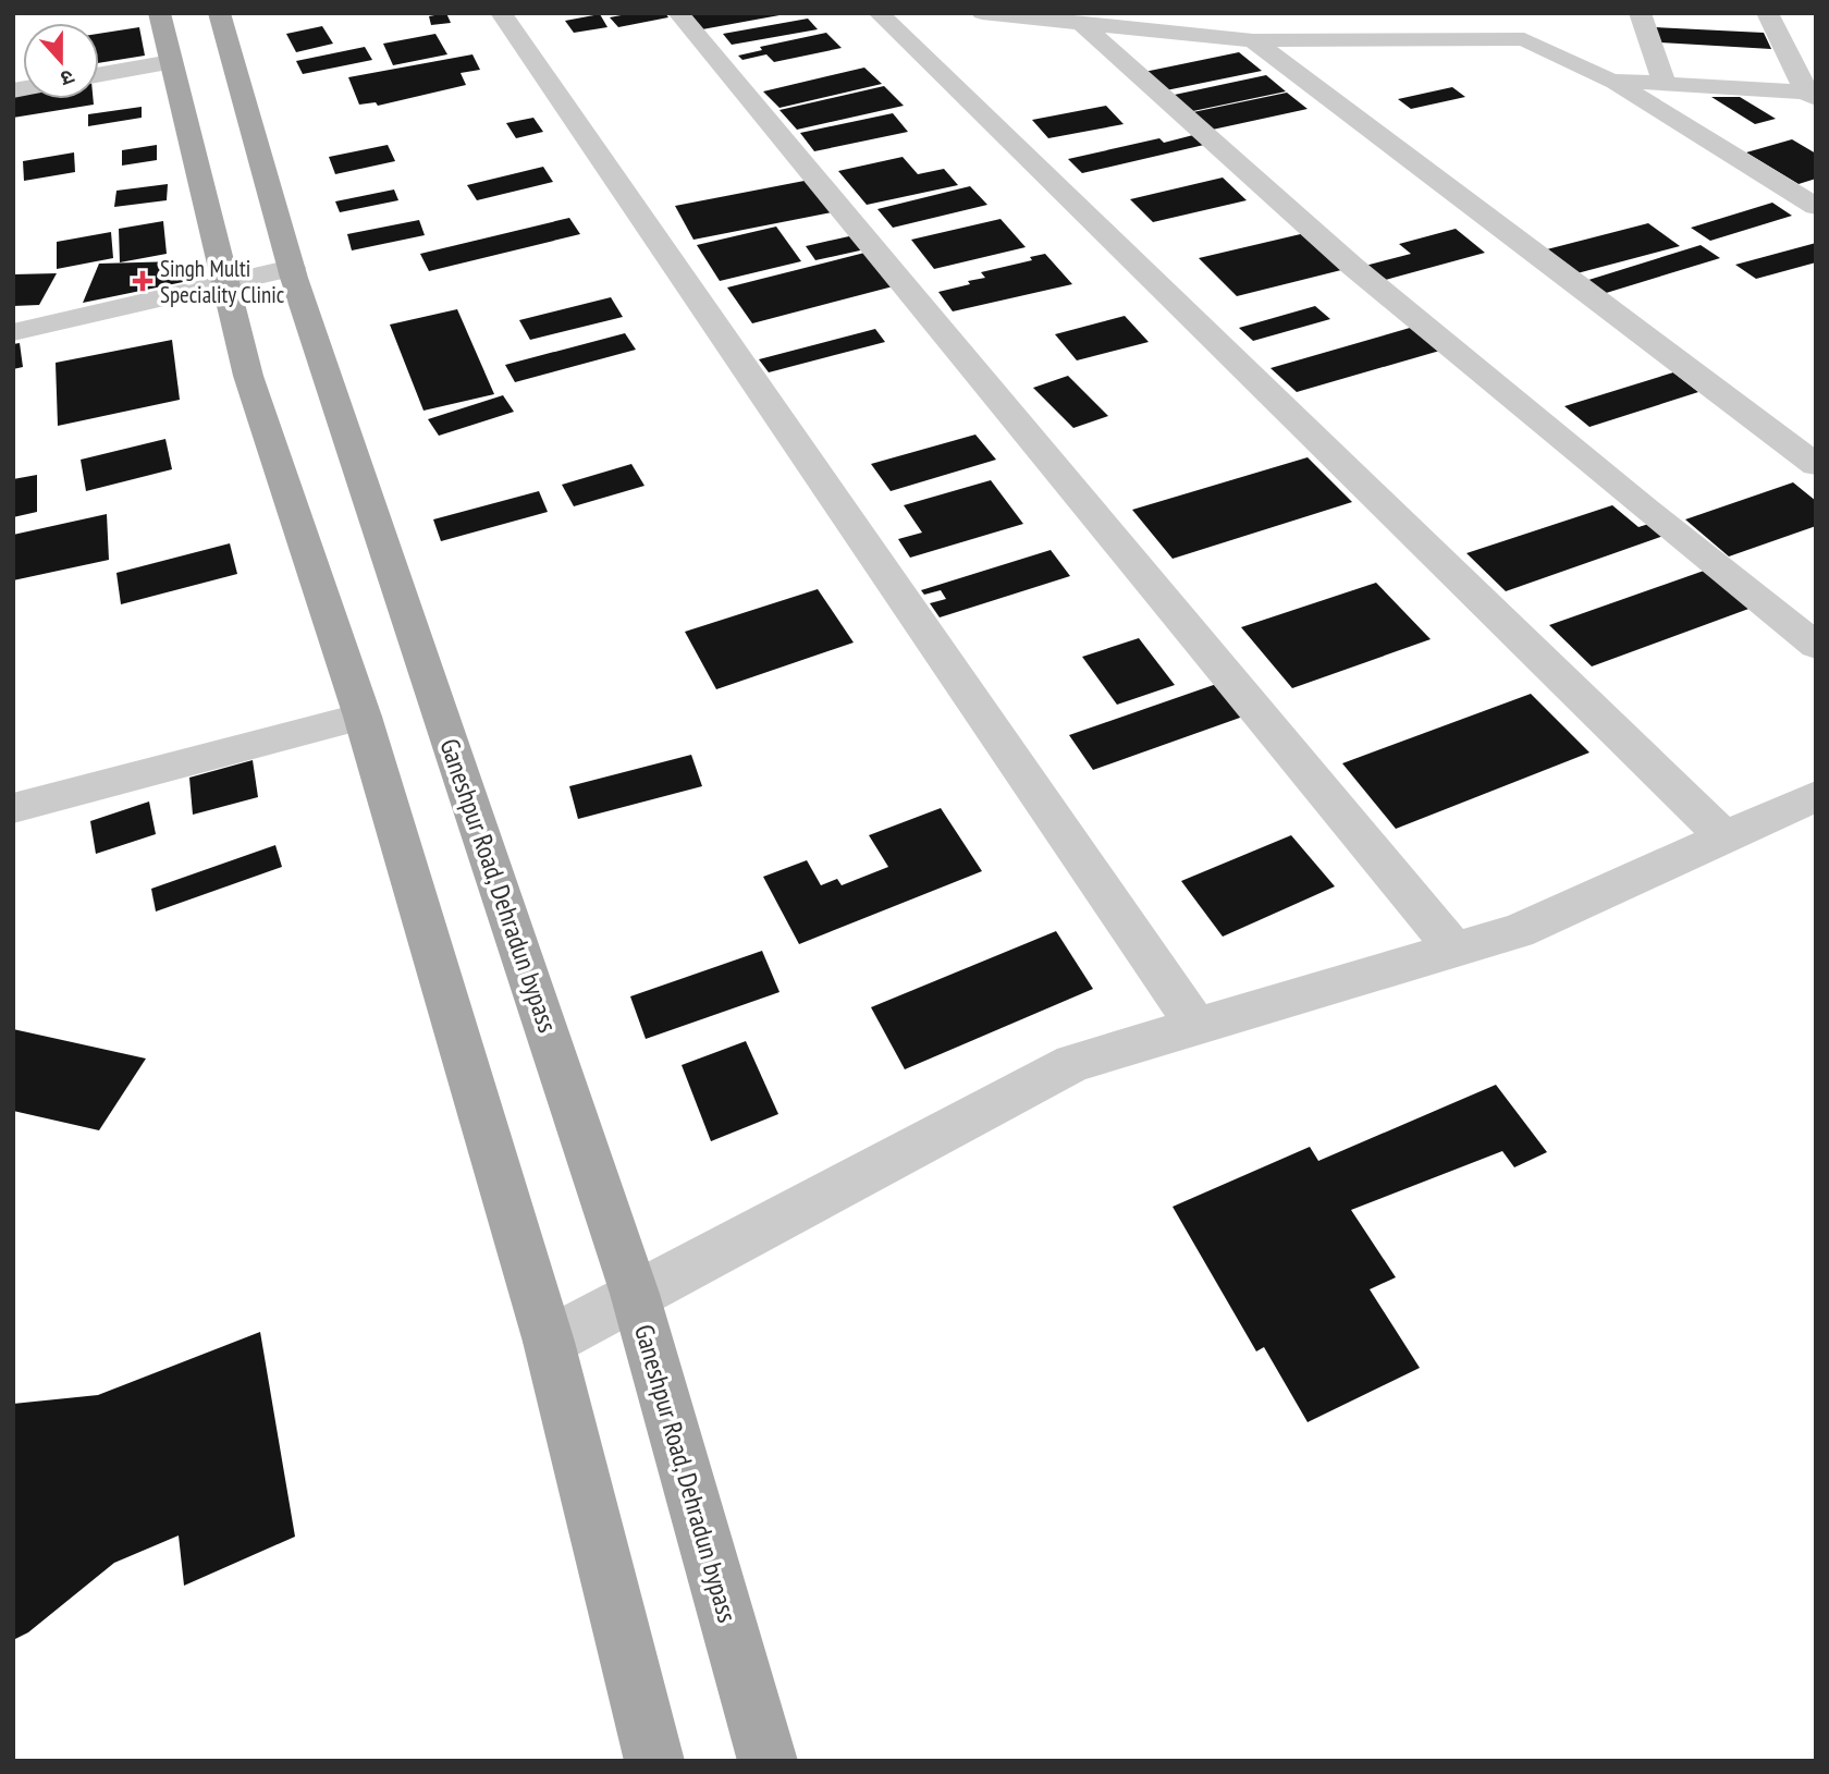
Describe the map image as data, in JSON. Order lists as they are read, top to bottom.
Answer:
{
  "streets": {
    "main road": ["Ganeshpur Road, Dehradun bypass"]
  },
  "places": {
    "health": ["Singh Multi Speciality Clinic"]
  },
  "north": "bottom"
}
